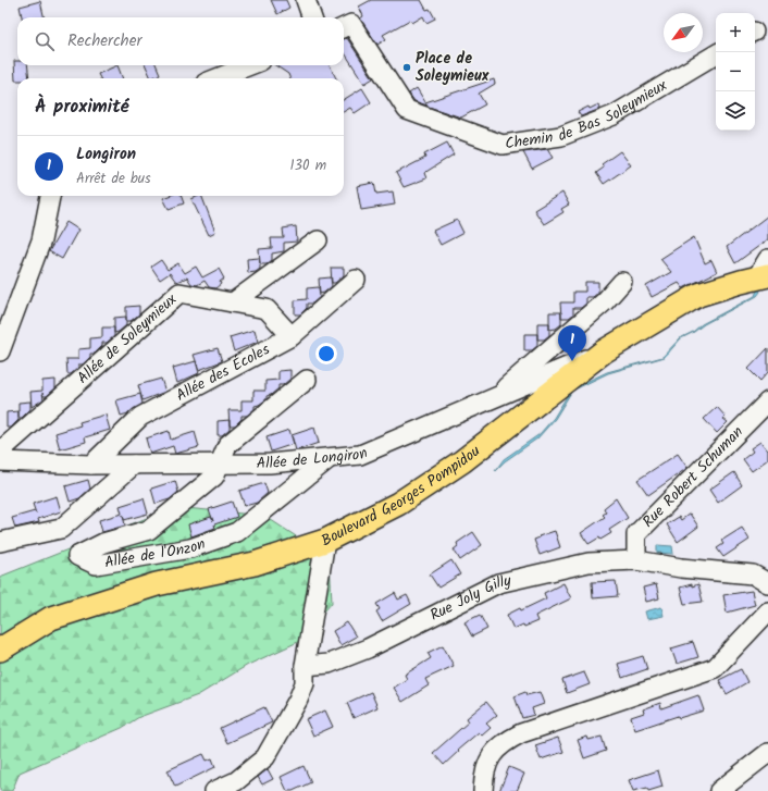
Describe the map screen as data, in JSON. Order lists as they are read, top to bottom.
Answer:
{
  "streets": {
    "main road": ["Boulevard Georges Pompidou"],
    "street": [
      "Chemin de Bas Soleymieux",
      "Allée de Soleymieux",
      "Allée des Écoles",
      "Allée de Longiron",
      "Rue Robert Schuman",
      "Allée de l'Onzon",
      "Rue Joly Gilly"
    ]
  },
  "crossings": [
    ["Allée de Soleymieux", "Allée des Écoles"],
    ["Allée des Écoles", "Allée de Longiron"],
    ["Allée de Longiron", "Boulevard Georges Pompidou"],
    ["Allée de Longiron", "Allée de l'Onzon"],
    ["Rue Robert Schuman", "Rue Joly Gilly"]
  ],
  "places": ["Place de Soleymieux"],
  "north": "bottom left",
  "page": {
    "map_buttons": ["+", "−"],
    "search": "Rechercher",
    "heading": "À proximité",
    "list": [
      {
        "mark": "1",
        "name": "Longiron",
        "note": "Arrêt de bus",
        "value": "130 m"
      }
    ],
    "pins": "1"
  }
}
